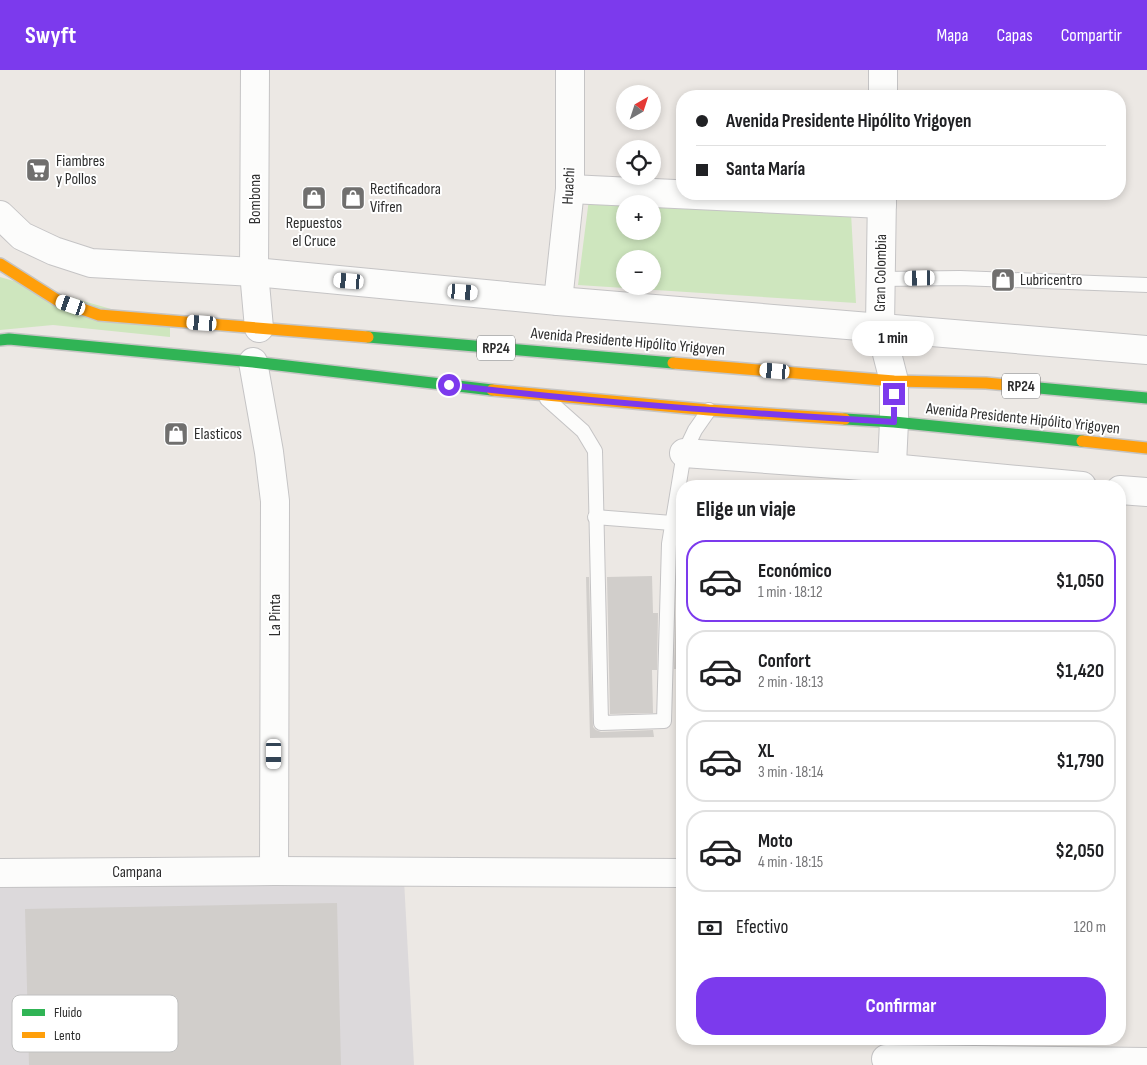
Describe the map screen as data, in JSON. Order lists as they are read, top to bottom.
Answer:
{
  "streets": {
    "main road": ["Avenida Presidente Hipólito Yrigoyen", "RP24"],
    "street": [
      "Huachi",
      "Bombona",
      "Gran Colombia",
      "La Pinta",
      "Campana"
    ]
  },
  "crossings": [
    ["Bombona", "Avenida Presidente Hipólito Yrigoyen"],
    ["Gran Colombia", "Avenida Presidente Hipólito Yrigoyen"],
    ["Avenida Presidente Hipólito Yrigoyen", "La Pinta"],
    ["La Pinta", "Campana"]
  ],
  "places": {
    "supermarket": ["Fiambres y Pollos"],
    "shop": [
      "Repuestos el Cruce",
      "Rectificadora Vifren",
      "Lubricentro",
      "Elasticos"
    ]
  },
  "legend": ["Fluido", "Lento"],
  "north": "top right",
  "page": {
    "header": "Swyft",
    "nav": ["Mapa", "Capas", "Compartir"],
    "map_buttons": ["+", "−"],
    "banner": ["Avenida Presidente Hipólito Yrigoyen", "Santa María"],
    "bubble": "1 min",
    "heading": "Elige un viaje",
    "list": [
      {
        "name": "Económico",
        "note": "1 min · 18:12",
        "value": "$1,050"
      },
      {
        "name": "Confort",
        "note": "2 min · 18:13",
        "value": "$1,420"
      },
      {
        "name": "XL",
        "note": "3 min · 18:14",
        "value": "$1,790"
      },
      {
        "name": "Moto",
        "note": "4 min · 18:15",
        "value": "$2,050"
      }
    ],
    "pay": ["Efectivo", "120 m"],
    "buttons": "Confirmar"
  }
}
